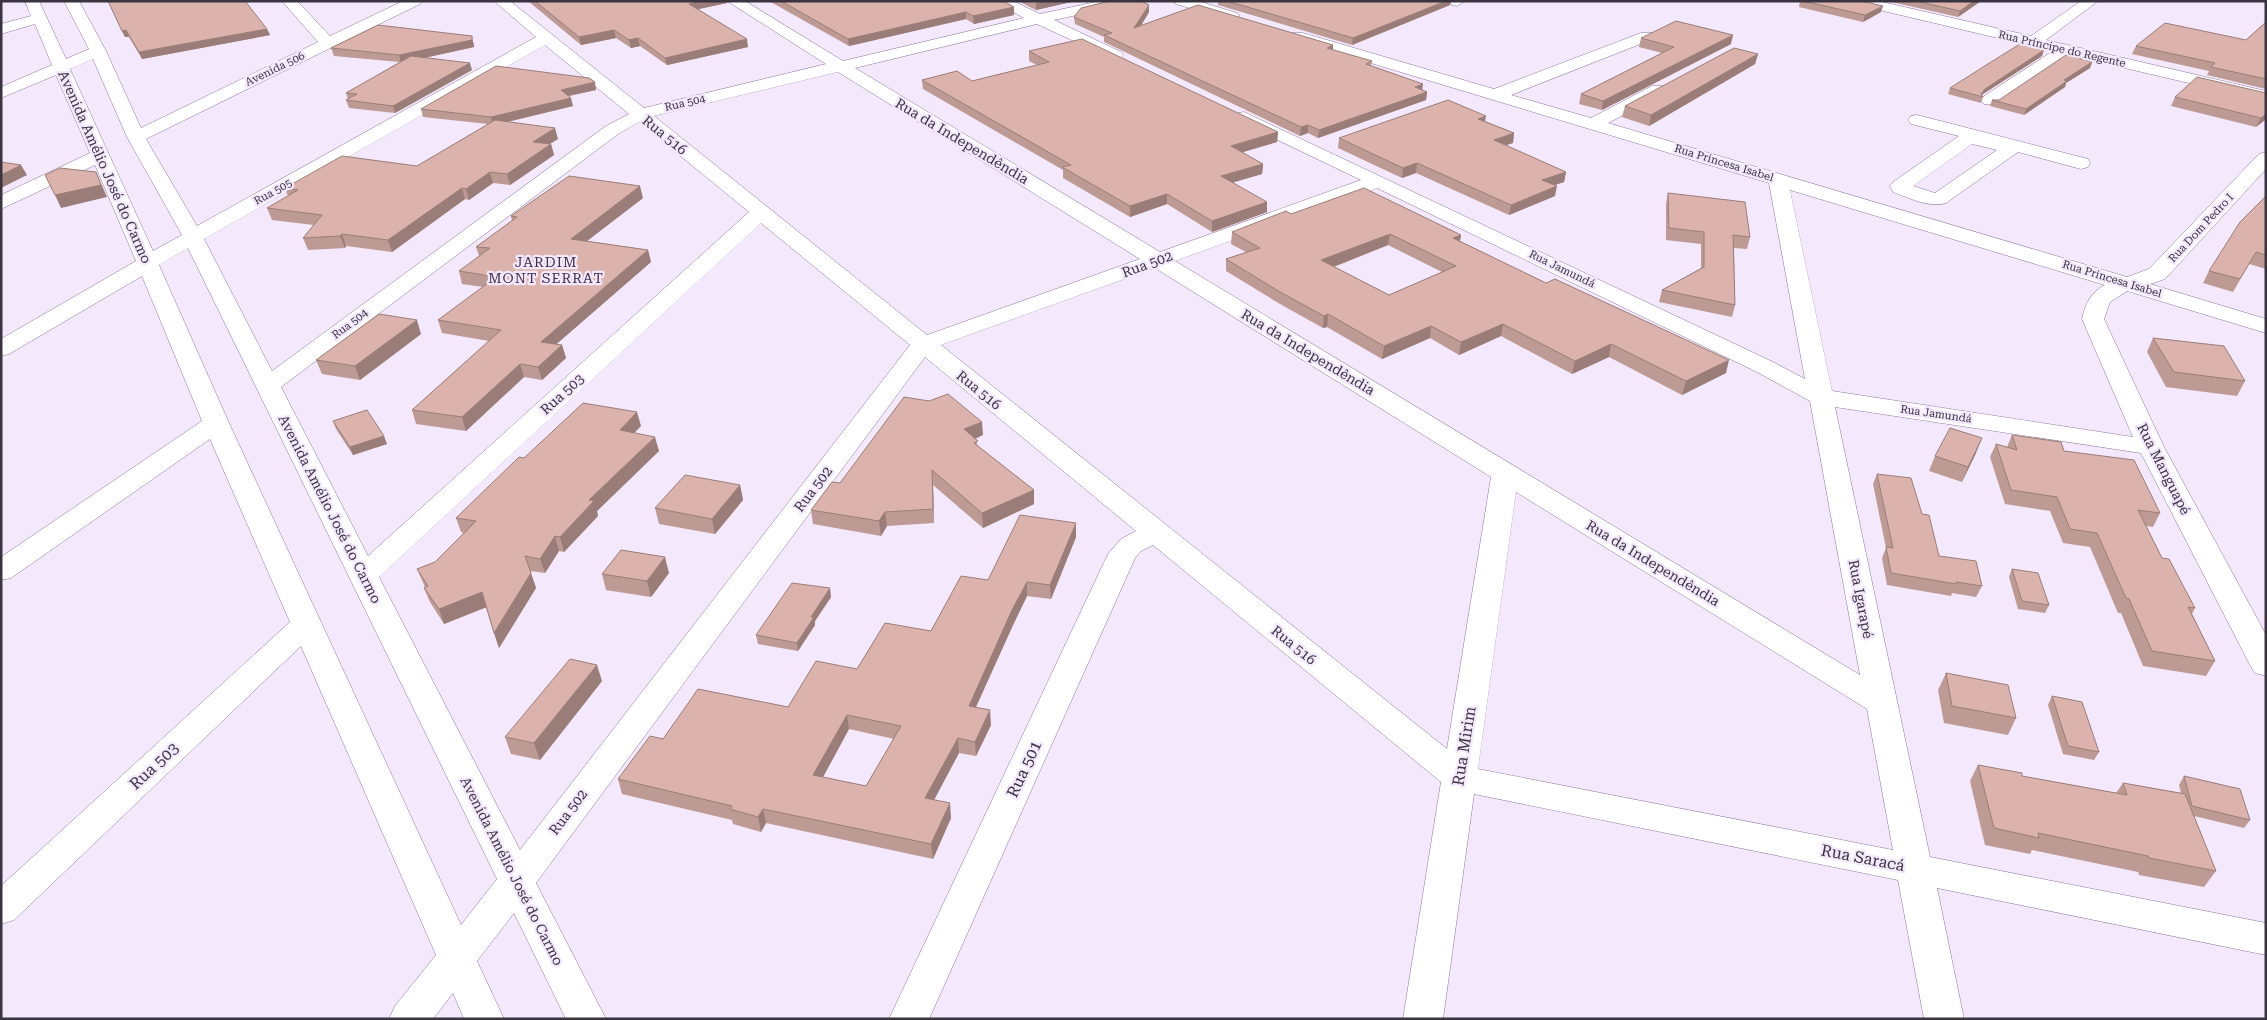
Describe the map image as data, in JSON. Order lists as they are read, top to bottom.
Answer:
{
  "streets": {
    "street": [
      "Rua Príncipe do Regente",
      "Avenida 506",
      "Rua 504",
      "Rua 516",
      "Rua da Independêndia",
      "Rua Princesa Isabel",
      "Avenida Amélio José do Carmo",
      "Rua 505",
      "Rua Dom Pedro I",
      "Rua 502",
      "Rua Jamundá",
      "Rua 503",
      "Rua Manguapé",
      "Rua Igarapé",
      "Rua Mirim",
      "Rua 501",
      "Rua Saracá"
    ]
  },
  "crossings": [
    ["Avenida 506", "Avenida Amélio José do Carmo"],
    ["Rua 504", "Rua 516"],
    ["Rua 504", "Rua da Independêndia"],
    ["Rua 504", "Avenida Amélio José do Carmo"],
    ["Rua 516", "Rua 505"],
    ["Rua 516", "Rua 502"],
    ["Rua 516", "Rua 503"],
    ["Rua 516", "Rua Mirim"],
    ["Rua 516", "Rua 501"],
    ["Rua 516", "Rua Saracá"],
    ["Rua da Independêndia", "Rua 502"],
    ["Rua da Independêndia", "Rua Igarapé"],
    ["Rua da Independêndia", "Rua Mirim"],
    ["Rua Princesa Isabel", "Rua Dom Pedro I"],
    ["Rua Princesa Isabel", "Rua Manguapé"],
    ["Rua Princesa Isabel", "Rua Igarapé"],
    ["Avenida Amélio José do Carmo", "Rua 505"],
    ["Avenida Amélio José do Carmo", "Rua 502"],
    ["Avenida Amélio José do Carmo", "Rua 503"],
    ["Rua Dom Pedro I", "Rua Manguapé"],
    ["Rua 502", "Rua Jamundá"],
    ["Rua Jamundá", "Rua Manguapé"],
    ["Rua Jamundá", "Rua Igarapé"],
    ["Rua Igarapé", "Rua Saracá"],
    ["Rua Mirim", "Rua Saracá"]
  ],
  "districts": ["JARDIM MONT SERRAT"]
}
